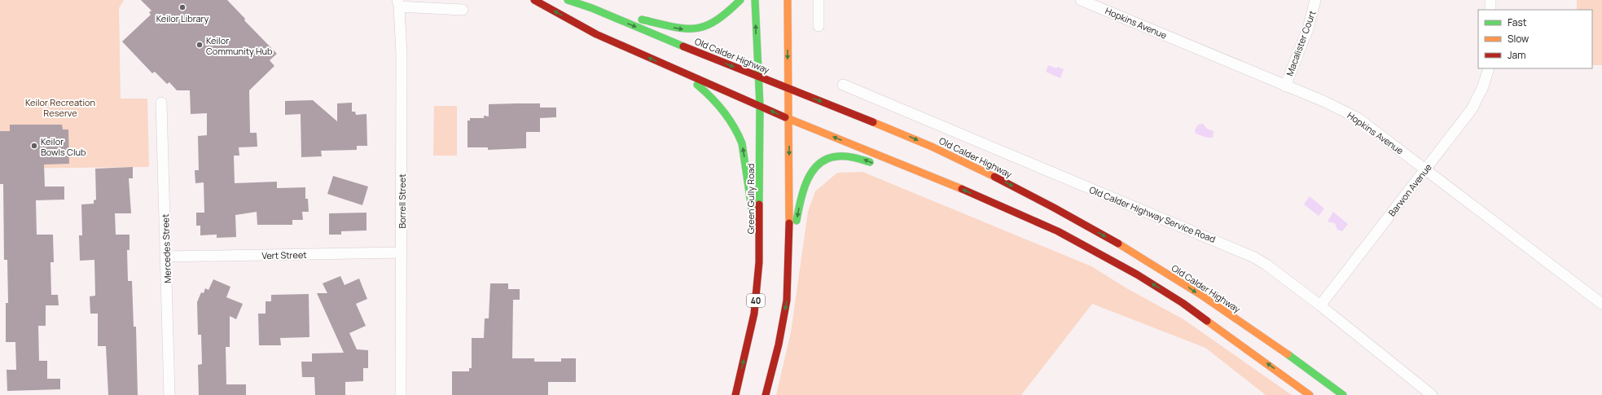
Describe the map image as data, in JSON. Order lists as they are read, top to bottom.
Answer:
{
  "streets": {
    "main road": ["Old Calder Highway", "Green Gully Road", "40"],
    "street": [
      "Hopkins Avenue",
      "Macalister Court",
      "Barwon Avenue",
      "Borrell Street",
      "Old Calder Highway Service Road",
      "Mercedes Street",
      "Vert Street"
    ]
  },
  "crossings": [
    ["Hopkins Avenue", "Macalister Court"],
    ["Hopkins Avenue", "Barwon Avenue"],
    ["Old Calder Highway", "Green Gully Road"],
    ["Barwon Avenue", "Old Calder Highway Service Road"],
    ["Borrell Street", "Vert Street"],
    ["Mercedes Street", "Vert Street"]
  ],
  "parks": ["Keilor Recreation Reserve"],
  "places": ["Keilor Library", "Keilor Community Hub", "Keilor Bowls Club"],
  "legend": ["Fast", "Slow", "Jam"]
}
